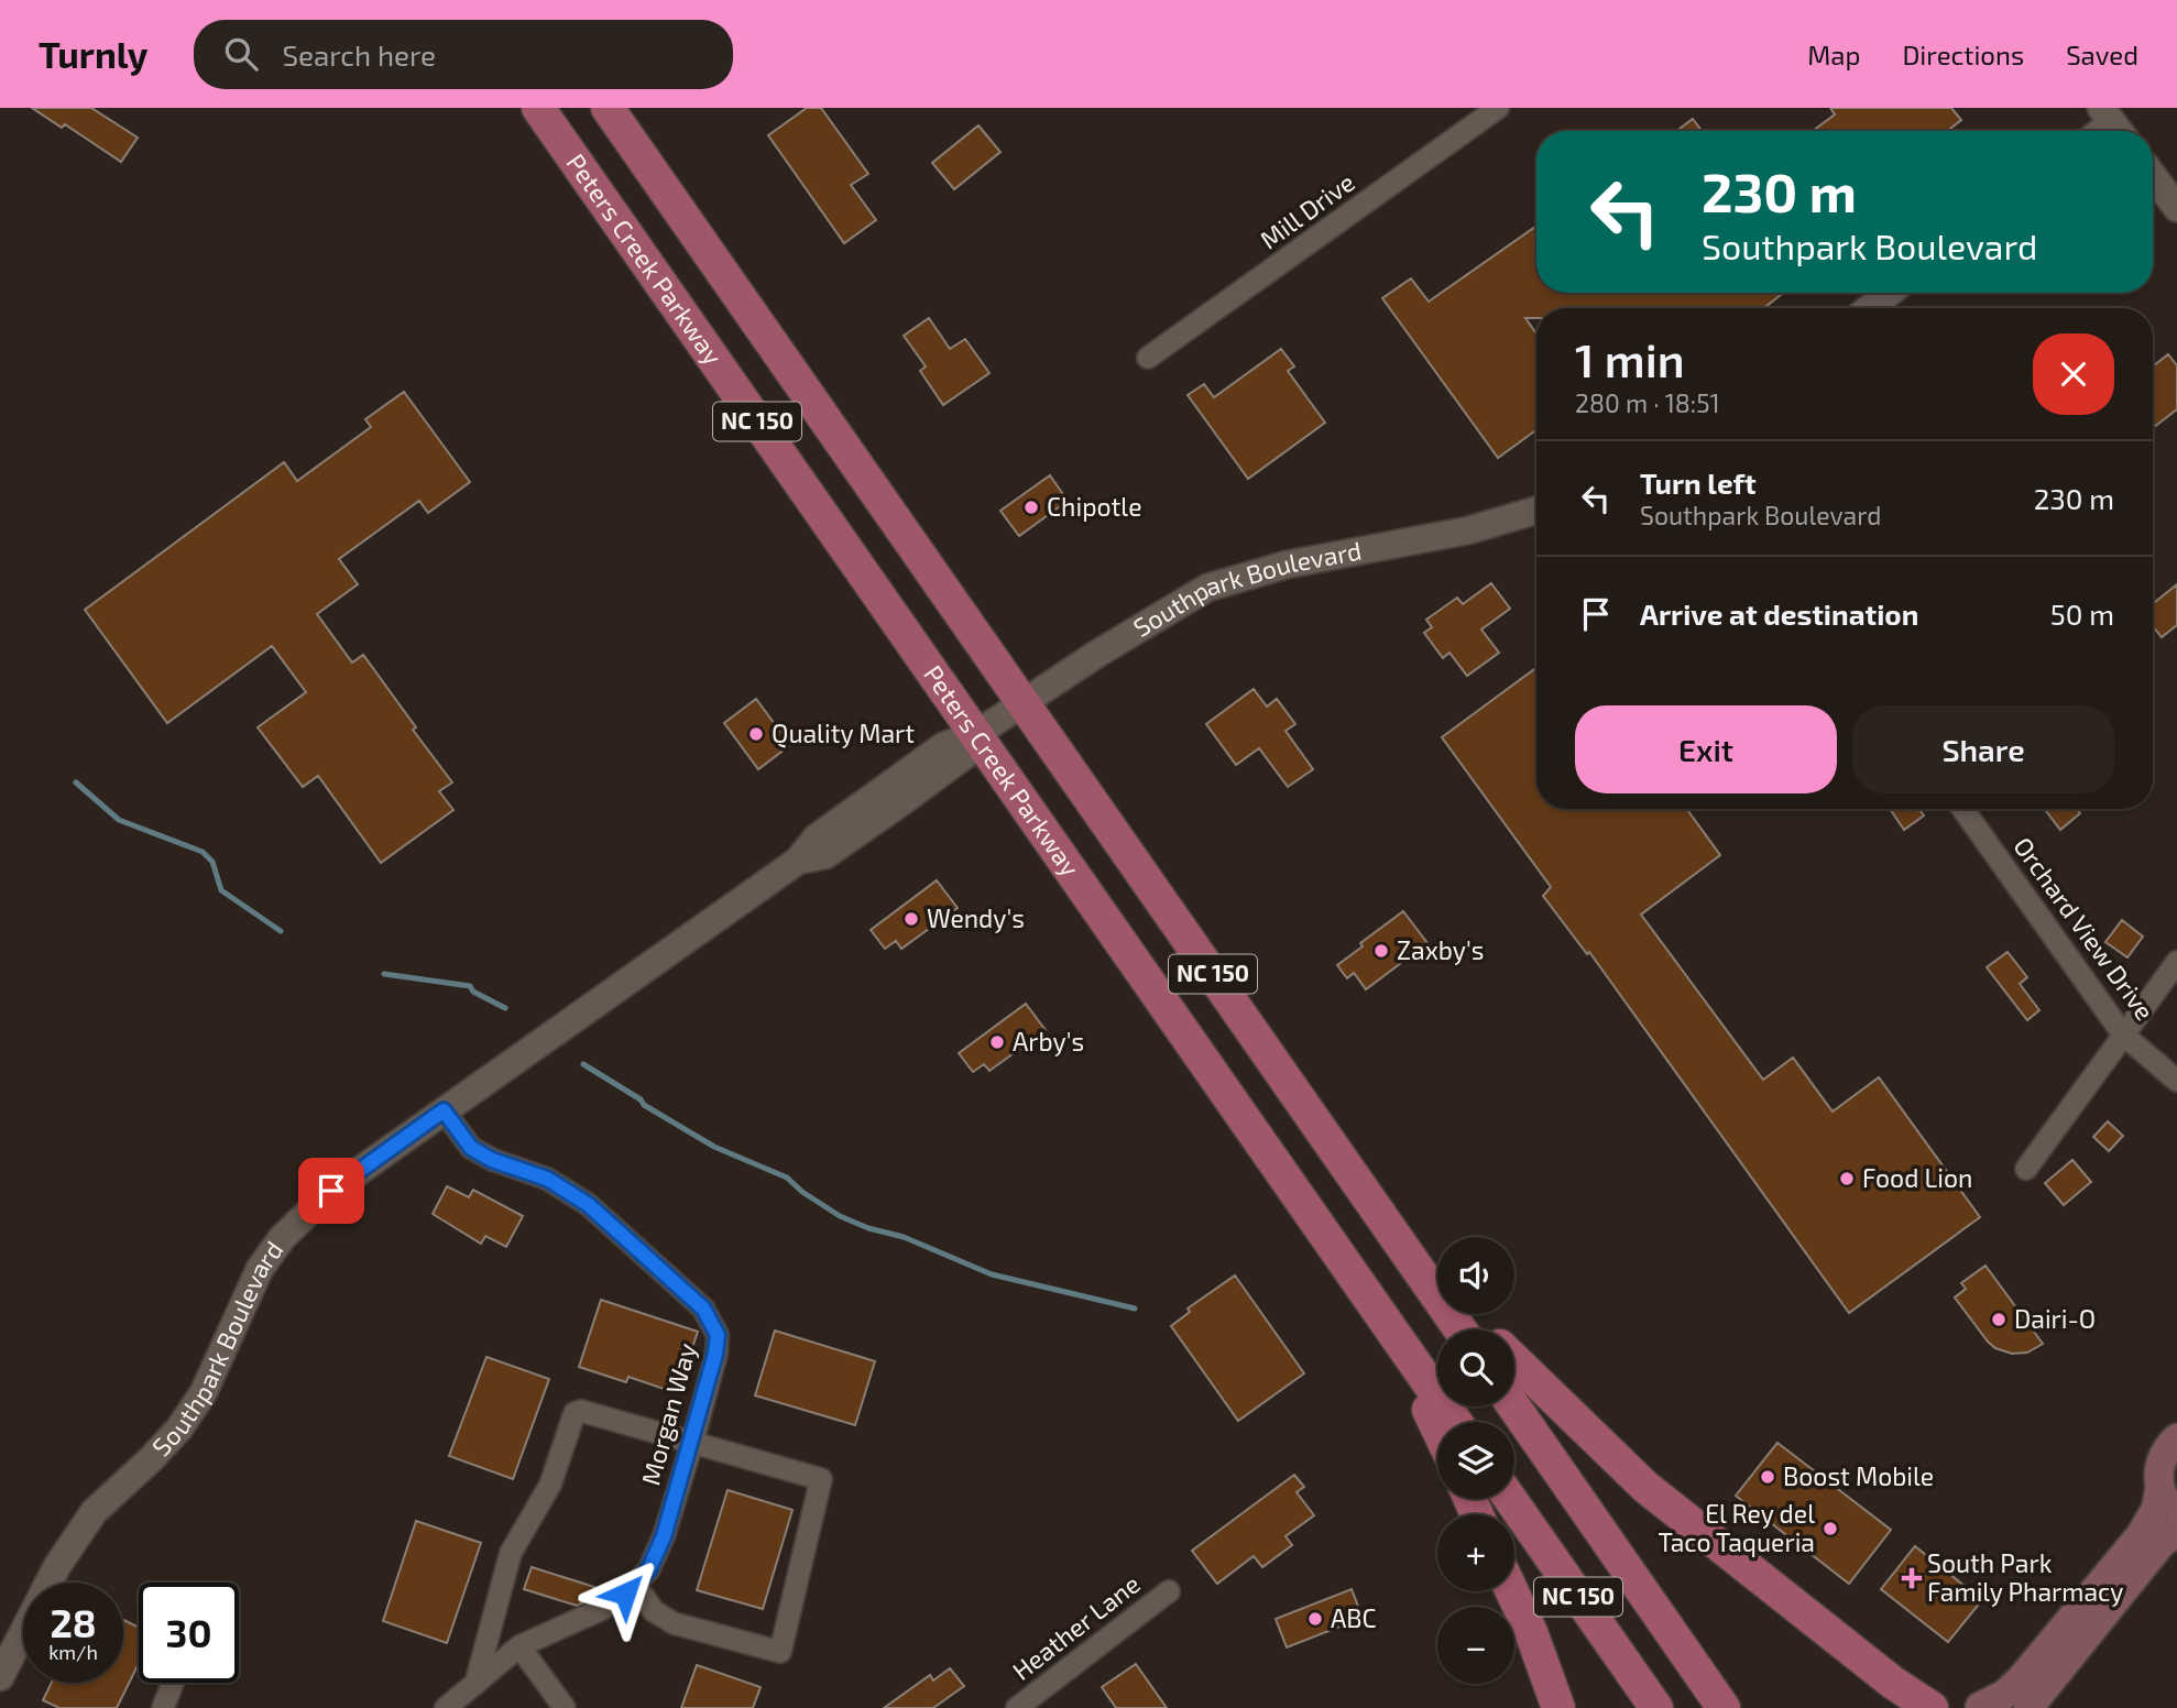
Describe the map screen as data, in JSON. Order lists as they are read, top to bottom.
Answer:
{
  "streets": {
    "main road": ["Peters Creek Parkway", "NC 150"],
    "street": [
      "Mill Drive",
      "Southpark Boulevard",
      "Orchard View Drive",
      "Morgan Way",
      "Heather Lane"
    ]
  },
  "crossings": [
    ["Peters Creek Parkway", "Southpark Boulevard"],
    ["NC 150", "Southpark Boulevard"],
    ["Southpark Boulevard", "Morgan Way"]
  ],
  "places": {
    "other": [
      "Chipotle",
      "Quality Mart",
      "Wendy's",
      "Zaxby's",
      "Arby's",
      "Food Lion",
      "Dairi-O",
      "Boost Mobile",
      "El Rey del Taco Taqueria",
      "ABC"
    ],
    "health": ["South Park Family Pharmacy"]
  },
  "page": {
    "header": "Turnly",
    "search": "Search here",
    "nav": ["Map", "Directions", "Saved"],
    "turn": ["230 m", "Southpark Boulevard"],
    "heading": ["1 min", "280 m · 18:51"],
    "list": [
      {
        "name": "Turn left",
        "note": "Southpark Boulevard",
        "value": "230 m"
      },
      {
        "name": "Arrive at destination",
        "value": "50 m"
      }
    ],
    "buttons": ["Exit", "Share"],
    "map_buttons": ["+", "−"],
    "speed": "28 km/h",
    "limit": "30"
  }
}
